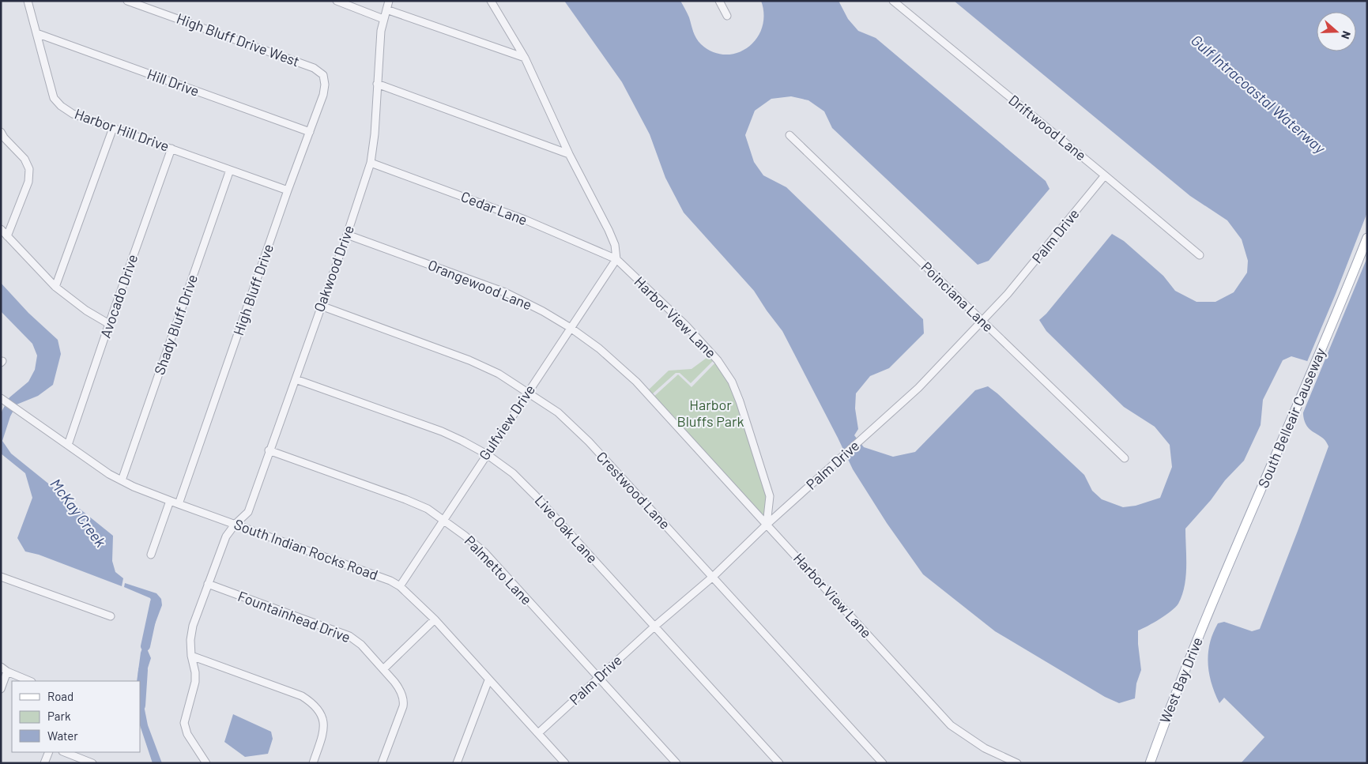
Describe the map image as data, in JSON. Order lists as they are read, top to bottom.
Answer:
{
  "streets": {
    "main road": ["South Belleair Causeway", "West Bay Drive"],
    "street": [
      "High Bluff Drive West",
      "Hill Drive",
      "Driftwood Lane",
      "Harbor Hill Drive",
      "Cedar Lane",
      "Palm Drive",
      "Oakwood Drive",
      "Orangewood Lane",
      "High Bluff Drive",
      "Avocado Drive",
      "Poinciana Lane",
      "Harbor View Lane",
      "Shady Bluff Drive",
      "Gulfview Drive",
      "Crestwood Lane",
      "Live Oak Lane",
      "South Indian Rocks Road",
      "Palmetto Lane",
      "Fountainhead Drive"
    ]
  },
  "crossings": [
    ["High Bluff Drive West", "High Bluff Drive"],
    ["Hill Drive", "Harbor Hill Drive"],
    ["Hill Drive", "High Bluff Drive"],
    ["Driftwood Lane", "Palm Drive"],
    ["Harbor Hill Drive", "High Bluff Drive"],
    ["Harbor Hill Drive", "Avocado Drive"],
    ["Harbor Hill Drive", "Shady Bluff Drive"],
    ["Cedar Lane", "Oakwood Drive"],
    ["Cedar Lane", "Harbor View Lane"],
    ["Cedar Lane", "Gulfview Drive"],
    ["Palm Drive", "Orangewood Lane"],
    ["Palm Drive", "Poinciana Lane"],
    ["Palm Drive", "Harbor View Lane"],
    ["Palm Drive", "Crestwood Lane"],
    ["Palm Drive", "Live Oak Lane"],
    ["Palm Drive", "South Indian Rocks Road"],
    ["Palm Drive", "Palmetto Lane"],
    ["Oakwood Drive", "Orangewood Lane"],
    ["Oakwood Drive", "Crestwood Lane"],
    ["Oakwood Drive", "Live Oak Lane"],
    ["Oakwood Drive", "South Indian Rocks Road"],
    ["Oakwood Drive", "Palmetto Lane"],
    ["Oakwood Drive", "Fountainhead Drive"],
    ["Orangewood Lane", "Harbor View Lane"],
    ["Orangewood Lane", "Gulfview Drive"],
    ["High Bluff Drive", "South Indian Rocks Road"],
    ["Avocado Drive", "South Indian Rocks Road"],
    ["Harbor View Lane", "Gulfview Drive"],
    ["Shady Bluff Drive", "South Indian Rocks Road"],
    ["South Belleair Causeway", "West Bay Drive"],
    ["Gulfview Drive", "Crestwood Lane"],
    ["Gulfview Drive", "Live Oak Lane"],
    ["Gulfview Drive", "South Indian Rocks Road"],
    ["Gulfview Drive", "Palmetto Lane"]
  ],
  "water": ["Gulf Intracoastal Waterway", "McKay Creek"],
  "parks": ["Harbor Bluffs Park"],
  "legend": ["Road", "Park", "Water"],
  "north": "right"
}
